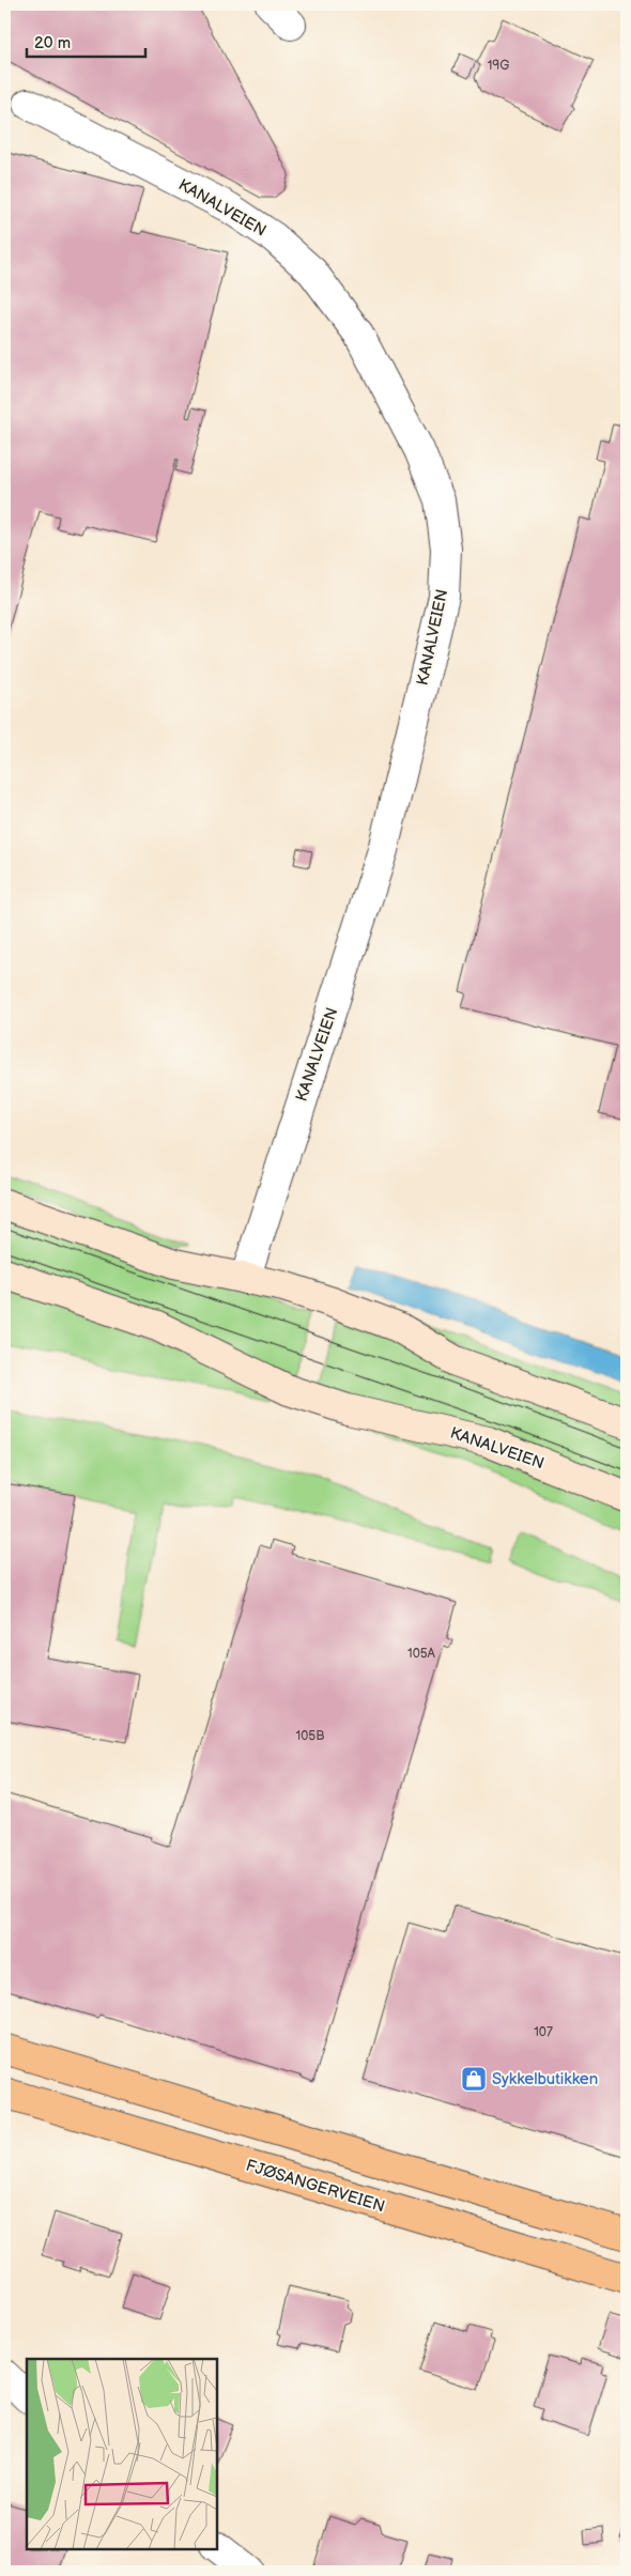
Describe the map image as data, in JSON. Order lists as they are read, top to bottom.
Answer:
{
  "streets": {
    "highway": ["FJØSANGERVEIEN"],
    "main road": ["KANALVEIEN"]
  },
  "places": {
    "shop": ["Sykkelbutikken"]
  },
  "house_numbers": [
    "19G",
    "105A",
    "105B",
    "107"
  ],
  "scale_bar": "20 m"
}
